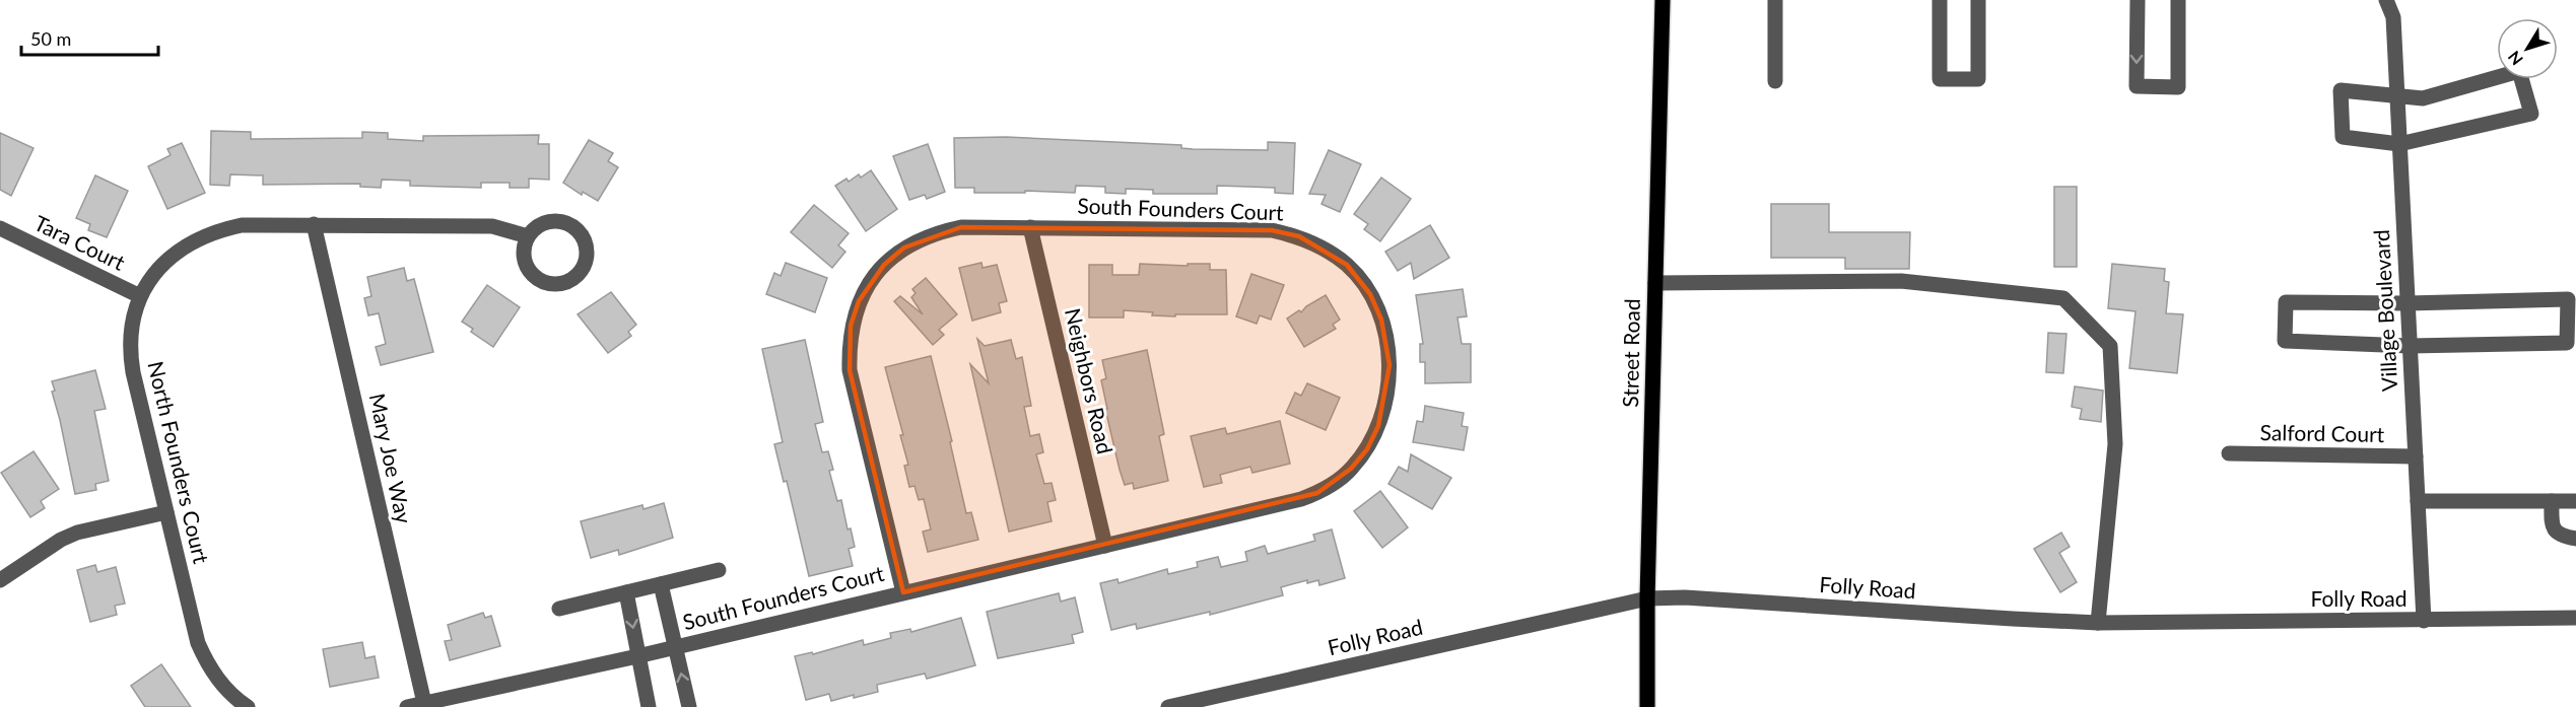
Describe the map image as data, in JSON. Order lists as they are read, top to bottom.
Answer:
{
  "streets": {
    "main road": ["Street Road"],
    "street": [
      "South Founders Court",
      "Tara Court",
      "Village Boulevard",
      "Neighbors Road",
      "Salford Court",
      "Mary Joe Way",
      "North Founders Court",
      "Folly Road"
    ]
  },
  "crossings": [
    ["South Founders Court", "Neighbors Road"],
    ["Tara Court", "North Founders Court"],
    ["Village Boulevard", "Salford Court"],
    ["Village Boulevard", "Folly Road"],
    ["Street Road", "Folly Road"],
    ["Mary Joe Way", "North Founders Court"]
  ],
  "scale_bar": "50 m",
  "north": "bottom left"
}
